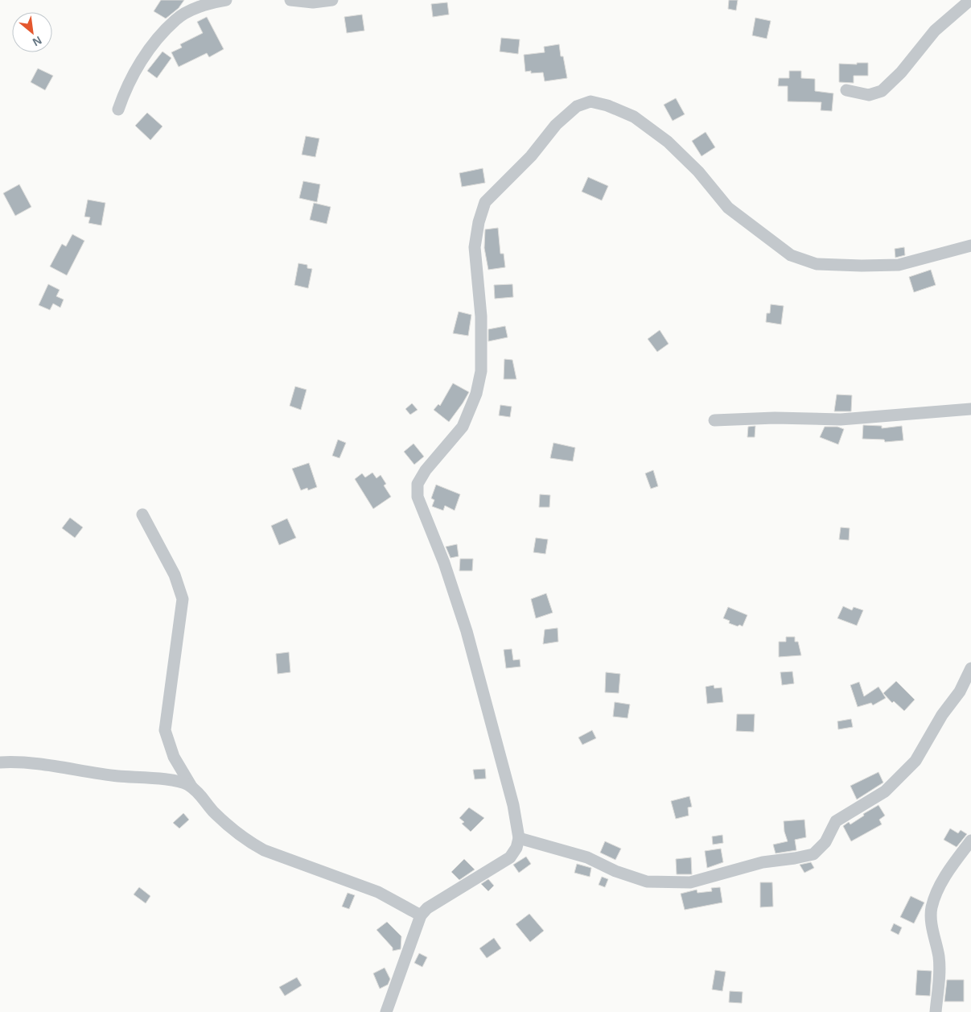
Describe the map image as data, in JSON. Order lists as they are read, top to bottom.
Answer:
{
  "north": "bottom right"
}
